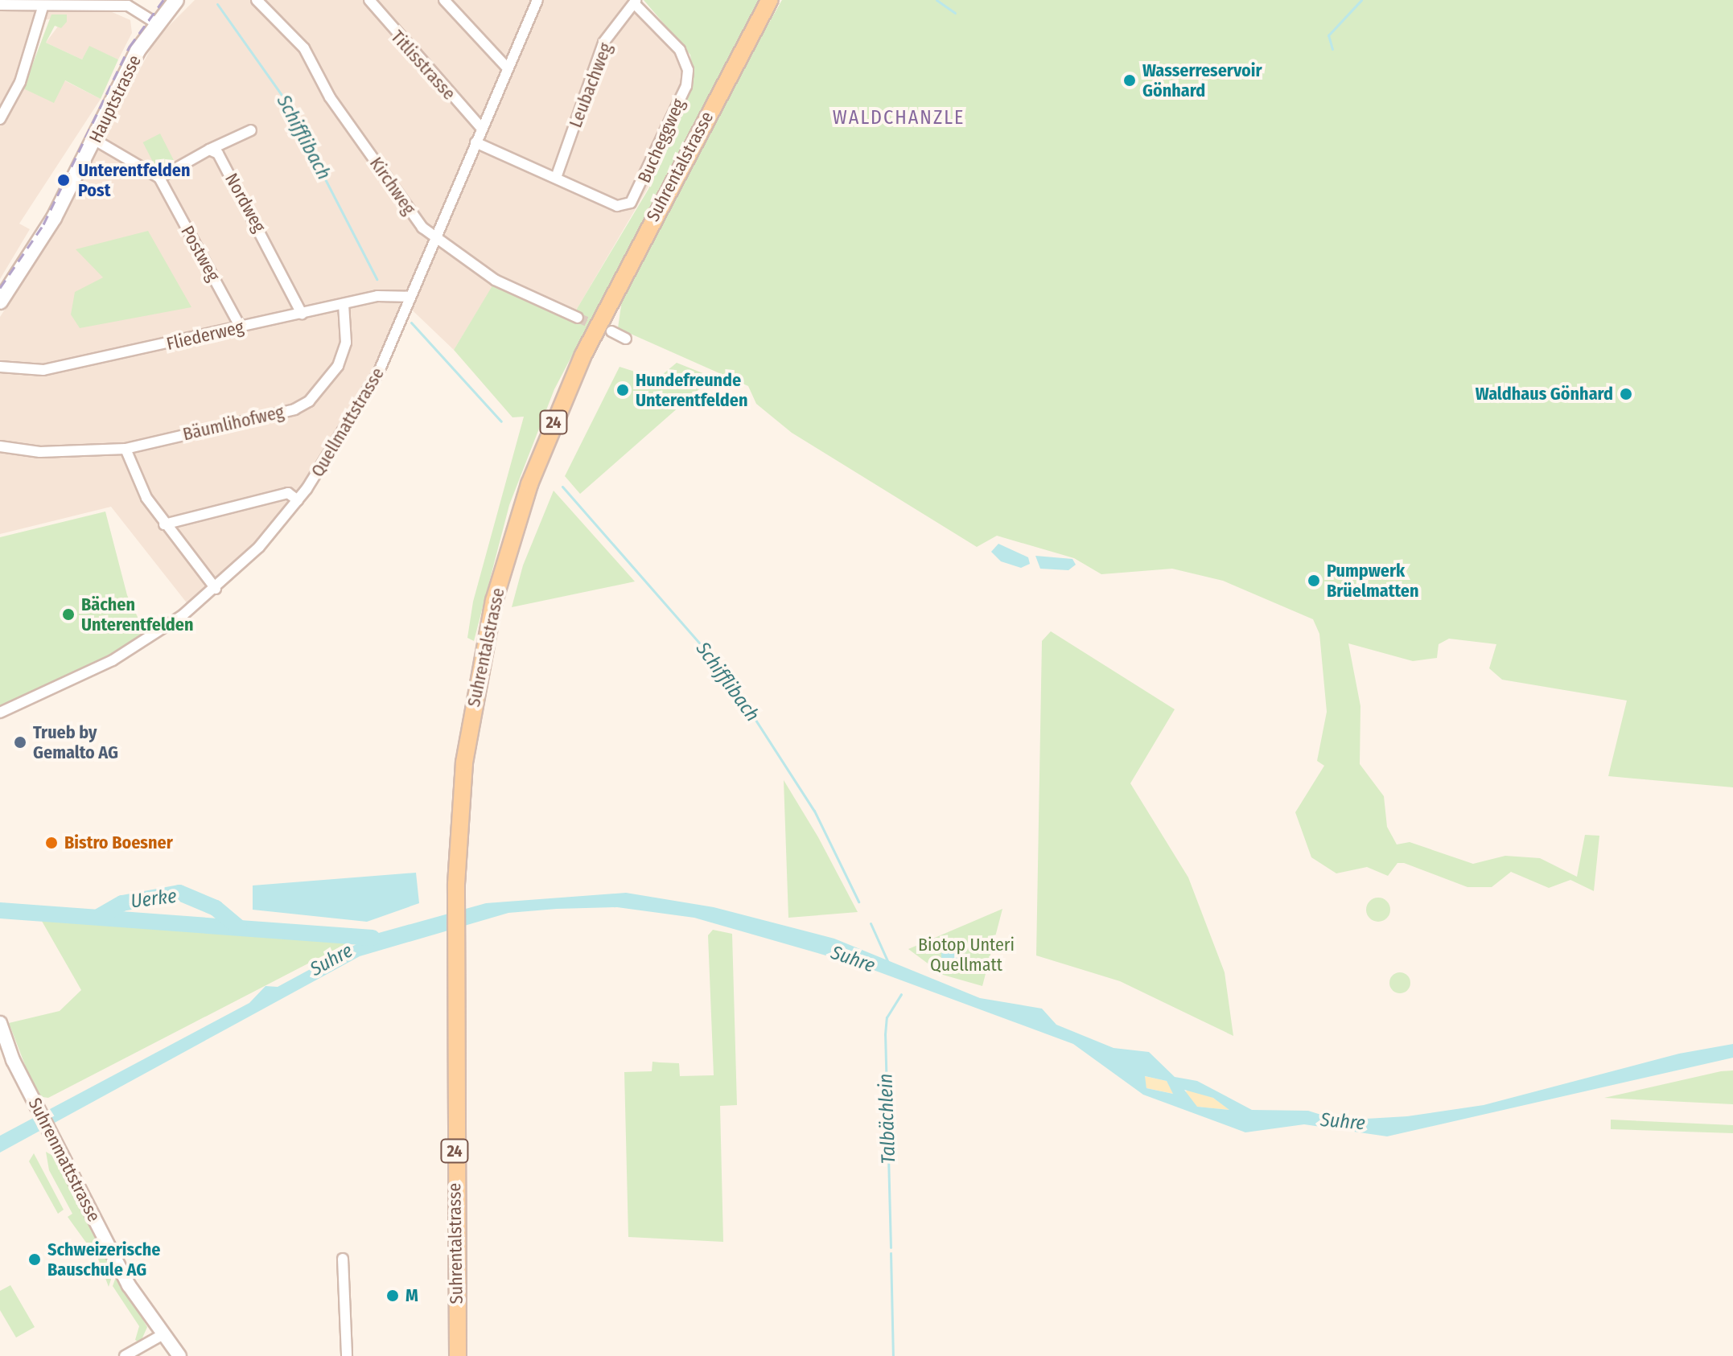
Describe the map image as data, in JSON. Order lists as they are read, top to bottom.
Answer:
{
  "streets": {
    "main road": ["Hauptstrasse", "Suhrentalstrasse", "24"],
    "street": [
      "Titlisstrasse",
      "Leubachweg",
      "Bucheggweg",
      "Kirchweg",
      "Nordweg",
      "Postweg",
      "Fliederweg",
      "Quellmattstrasse",
      "Bäumlihofweg",
      "Suhrenmattstrasse"
    ]
  },
  "crossings": [
    ["Titlisstrasse", "Quellmattstrasse"],
    ["Leubachweg", "Bucheggweg"],
    ["Bucheggweg", "Quellmattstrasse"],
    ["Kirchweg", "Quellmattstrasse"],
    ["Nordweg", "Fliederweg"],
    ["Postweg", "Fliederweg"],
    ["Fliederweg", "Quellmattstrasse"],
    ["Fliederweg", "Bäumlihofweg"]
  ],
  "districts": ["WALDCHANZLE"],
  "water": [
    "Schifflibach",
    "Uerke",
    "Suhre",
    "Talbächlein"
  ],
  "parks": ["Biotop Unteri Quellmatt"],
  "places": [
    "Wasserreservoir Gönhard",
    "Unterentfelden Post",
    "Hundefreunde Unterentfelden",
    "Waldhaus Gönhard",
    "Pumpwerk Brüelmatten",
    "Bächen Unterentfelden",
    "Trueb by Gemalto AG",
    "Bistro Boesner",
    "Schweizerische Bauschule AG",
    "M"
  ]
}
